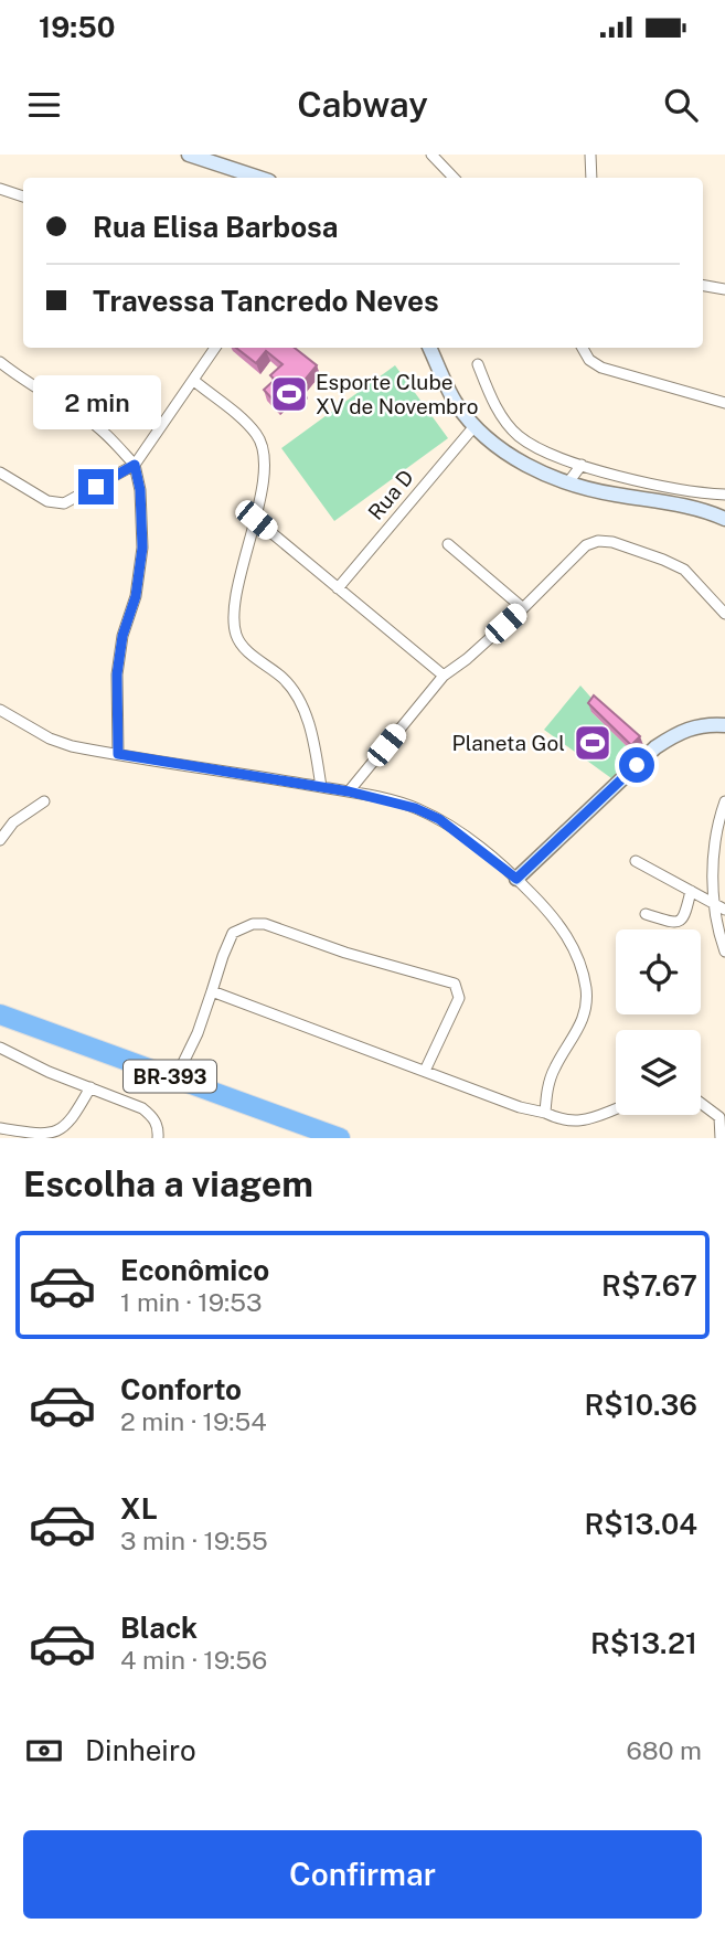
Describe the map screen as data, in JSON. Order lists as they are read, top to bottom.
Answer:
{
  "streets": {
    "highway": ["BR-393"],
    "street": ["Rua D"]
  },
  "places": {
    "sports": ["Esporte Clube XV de Novembro", "Planeta Gol"]
  },
  "page": {
    "status": "19:50",
    "header": "Cabway",
    "banner": ["Rua Elisa Barbosa", "Travessa Tancredo Neves"],
    "bubble": "2 min",
    "heading": "Escolha a viagem",
    "list": [
      {
        "name": "Econômico",
        "note": "1 min · 19:53",
        "value": "R$7.67"
      },
      {
        "name": "Conforto",
        "note": "2 min · 19:54",
        "value": "R$10.36"
      },
      {
        "name": "XL",
        "note": "3 min · 19:55",
        "value": "R$13.04"
      },
      {
        "name": "Black",
        "note": "4 min · 19:56",
        "value": "R$13.21"
      }
    ],
    "pay": ["Dinheiro", "680 m"],
    "buttons": "Confirmar"
  }
}
